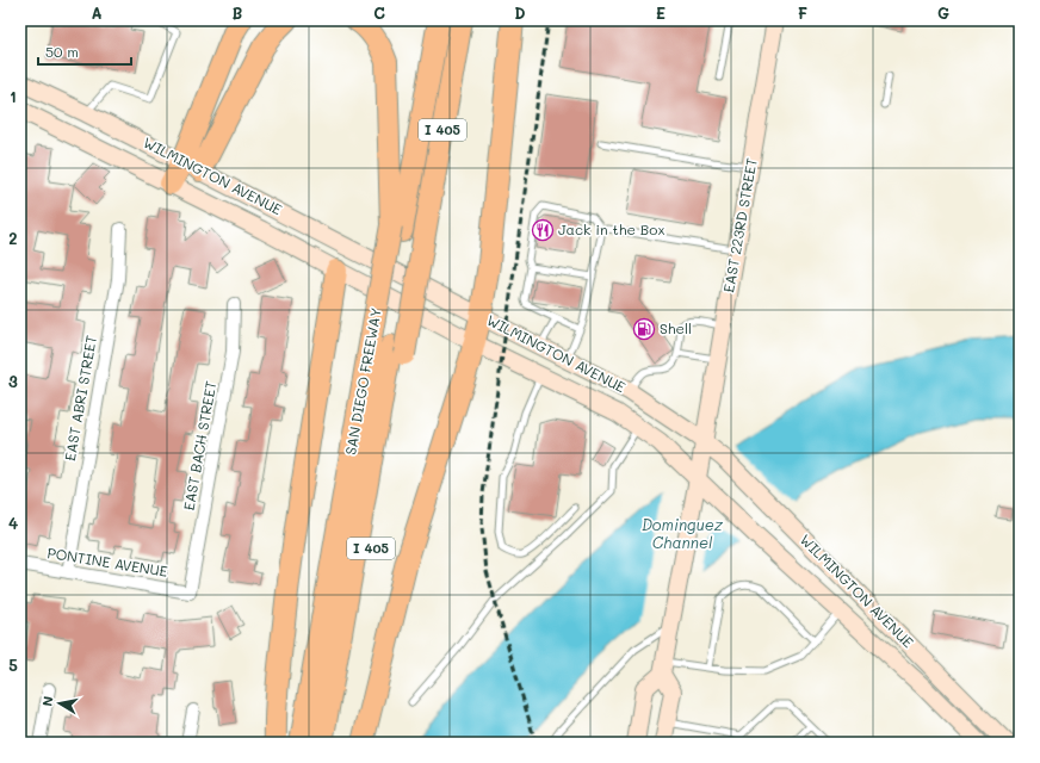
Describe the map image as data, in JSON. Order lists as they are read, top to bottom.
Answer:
{
  "streets": {
    "highway": ["I 405", "SAN DIEGO FREEWAY"],
    "main road": ["WILMINGTON AVENUE", "EAST 223RD STREET"],
    "street": ["EAST ABRI STREET", "EAST BACH STREET", "PONTINE AVENUE"]
  },
  "crossings": [
    ["WILMINGTON AVENUE", "EAST 223RD STREET"],
    ["EAST ABRI STREET", "PONTINE AVENUE"],
    ["EAST BACH STREET", "PONTINE AVENUE"]
  ],
  "water": ["Dominguez Channel"],
  "places": {
    "restaurant": ["Jack in the Box"],
    "fuel station": ["Shell"]
  },
  "scale_bar": "50 m",
  "north": "left",
  "grid": {
    "columns": [
      "A",
      "B",
      "C",
      "D",
      "E",
      "F",
      "G"
    ],
    "rows": [
      "1",
      "2",
      "3",
      "4",
      "5"
    ]
  }
}
